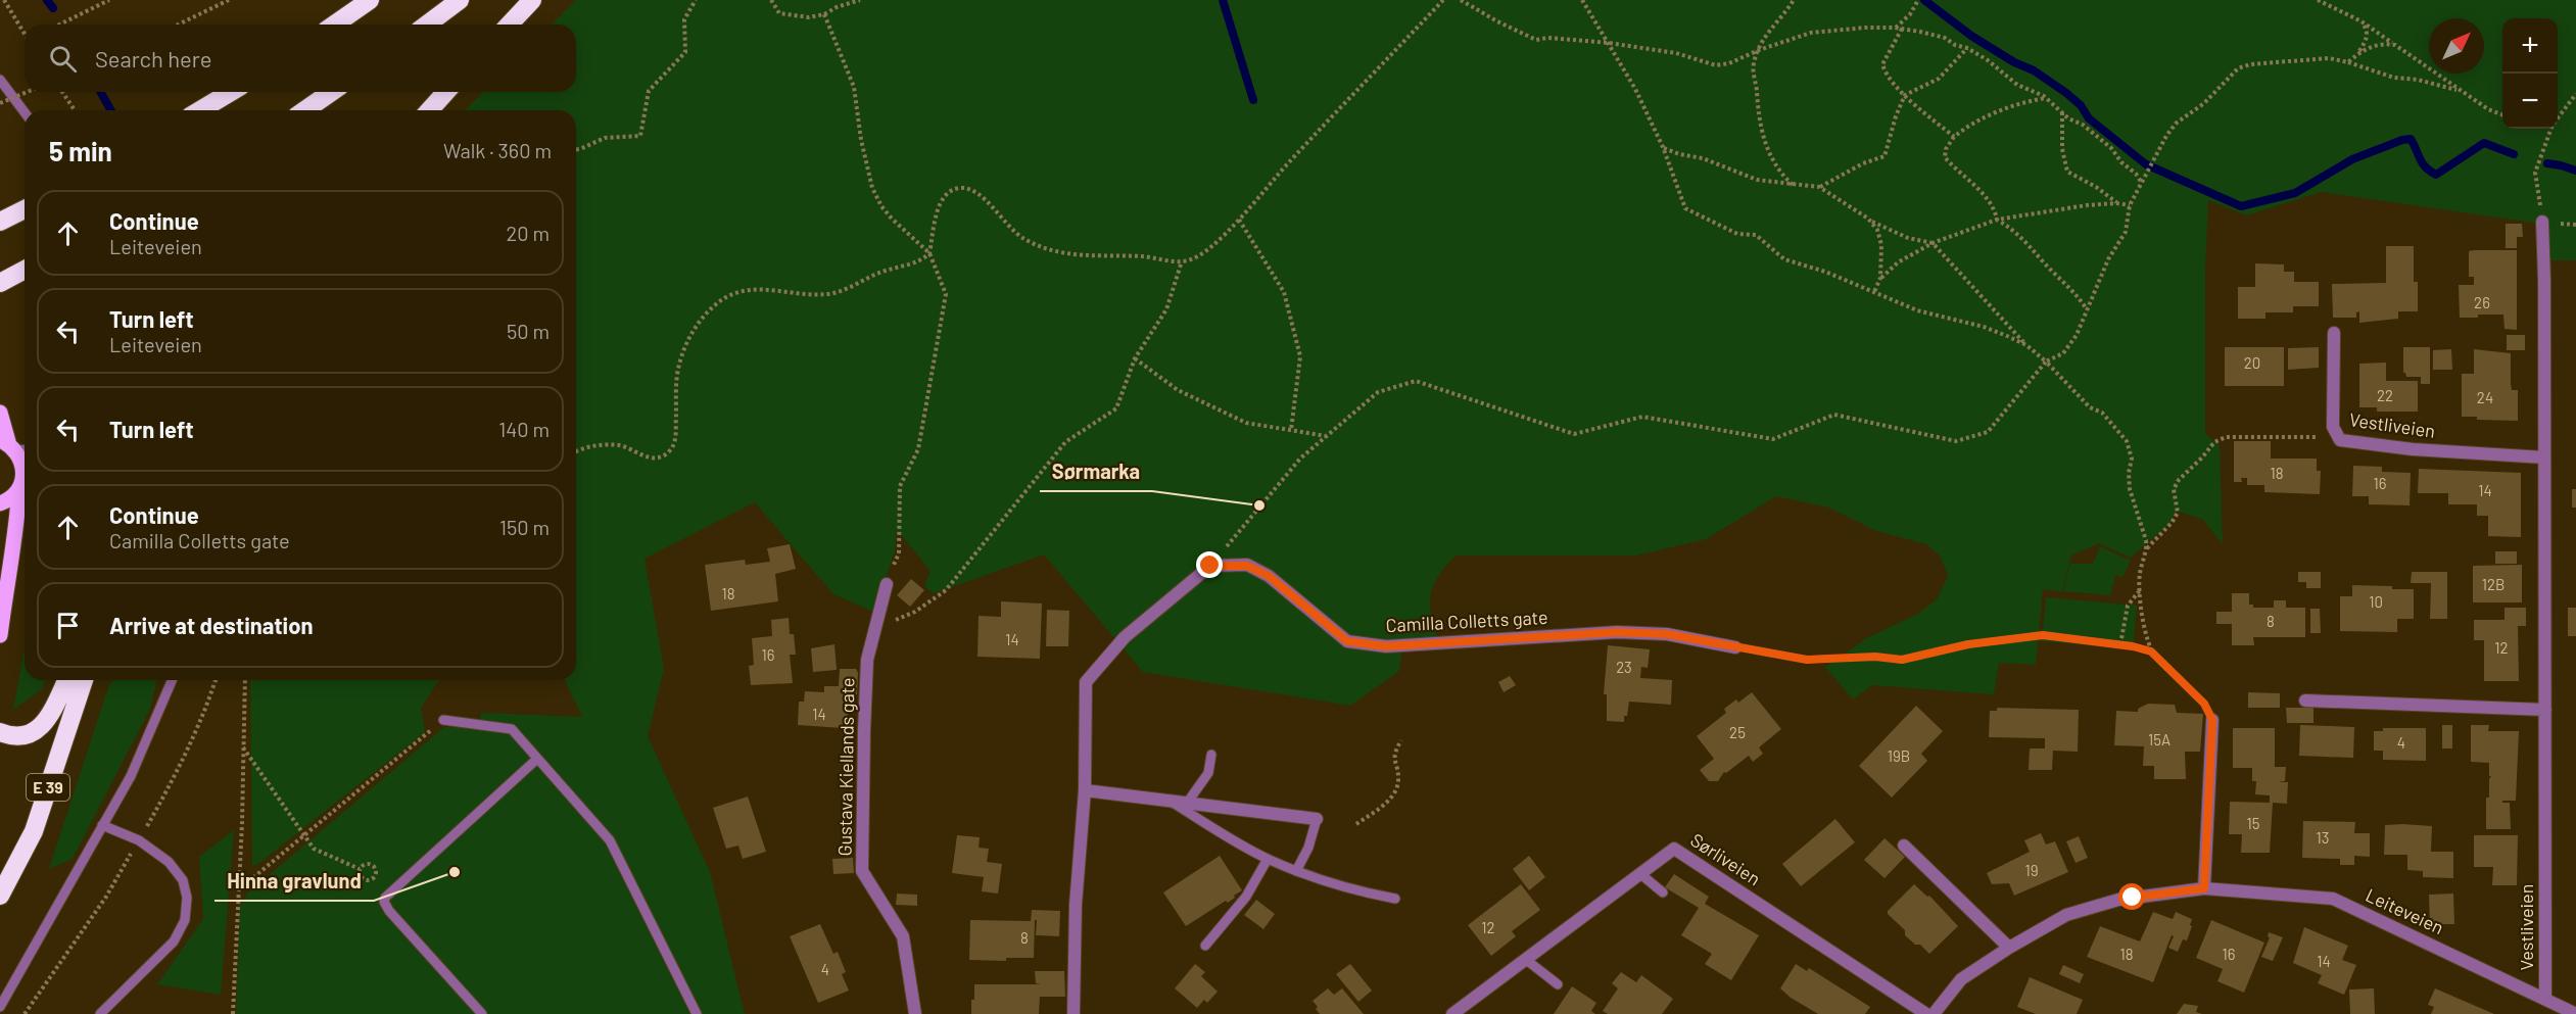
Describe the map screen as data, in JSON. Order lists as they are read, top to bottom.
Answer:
{
  "streets": {
    "highway": ["E 39"],
    "street": [
      "Vestliveien",
      "Camilla Colletts gate",
      "Gustava Kiellands gate",
      "Sørliveien",
      "Leiteveien"
    ]
  },
  "crossings": [
    ["Vestliveien", "Leiteveien"],
    ["Sørliveien", "Leiteveien"]
  ],
  "places": ["Sørmarka", "Hinna gravlund"],
  "house_numbers": [
    "26",
    "20",
    "22",
    "24",
    "18",
    "16",
    "14",
    "12B",
    "18",
    "10",
    "8",
    "14",
    "12",
    "16",
    "23",
    "14",
    "25",
    "15A",
    "4",
    "19B",
    "15",
    "13",
    "19",
    "12",
    "8",
    "18",
    "16",
    "14",
    "4"
  ],
  "north": "top right",
  "page": {
    "map_buttons": ["+", "−"],
    "search": "Search here",
    "heading": ["5 min", "Walk · 360 m"],
    "list": [
      ["Continue", "Leiteveien", "20 m"],
      ["Turn left", "Leiteveien", "50 m"],
      ["Turn left", "140 m"],
      ["Continue", "Camilla Colletts gate", "150 m"],
      "Arrive at destination"
    ]
  }
}
